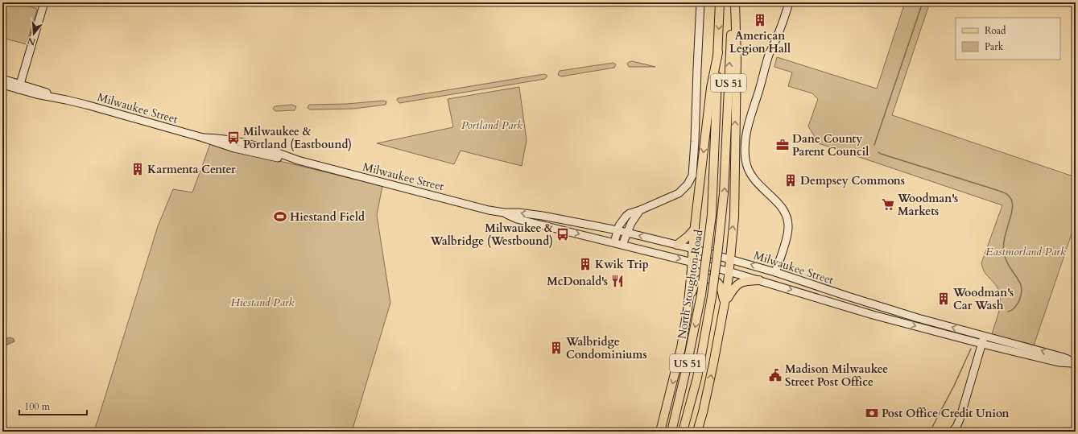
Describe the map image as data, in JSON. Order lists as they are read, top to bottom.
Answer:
{
  "streets": {
    "main road": ["US 51", "North Stoughton Road"],
    "street": ["Milwaukee Street"]
  },
  "crossings": [
    ["US 51", "North Stoughton Road"]
  ],
  "parks": ["Portland Park", "Eastmorland Park", "Hiestand Park"],
  "places": {
    "building": [
      "American Legion Hall",
      "Karmenta Center",
      "Dempsey Commons",
      "Kwik Trip",
      "Woodman's Car Wash",
      "Walbridge Condominiums"
    ],
    "bus stop": ["Milwaukee & Portland (Eastbound)", "Milwaukee & Walbridge (Westbound)"],
    "office": ["Dane County Parent Council"],
    "supermarket": ["Woodman's Markets"],
    "sports": ["Hiestand Field"],
    "restaurant": ["McDonald's"],
    "public building": ["Madison Milwaukee Street Post Office"],
    "bank": ["Post Office Credit Union"]
  },
  "legend": ["Road", "Park"],
  "scale_bar": "100 m",
  "north": "bottom"
}
